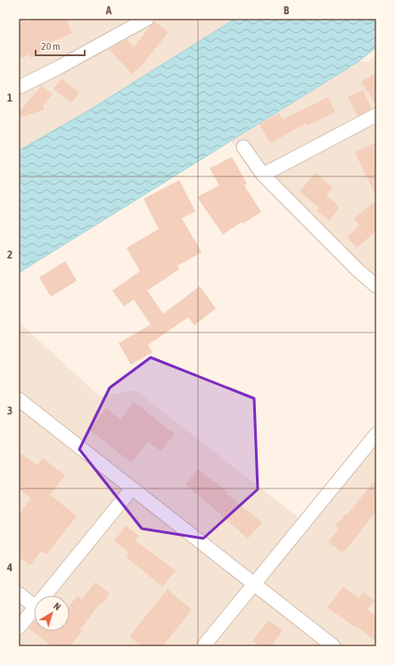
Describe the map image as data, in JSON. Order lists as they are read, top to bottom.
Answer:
{
  "scale_bar": "20 m",
  "north": "top right",
  "grid": {
    "columns": ["A", "B"],
    "rows": [
      "1",
      "2",
      "3",
      "4"
    ]
  }
}
